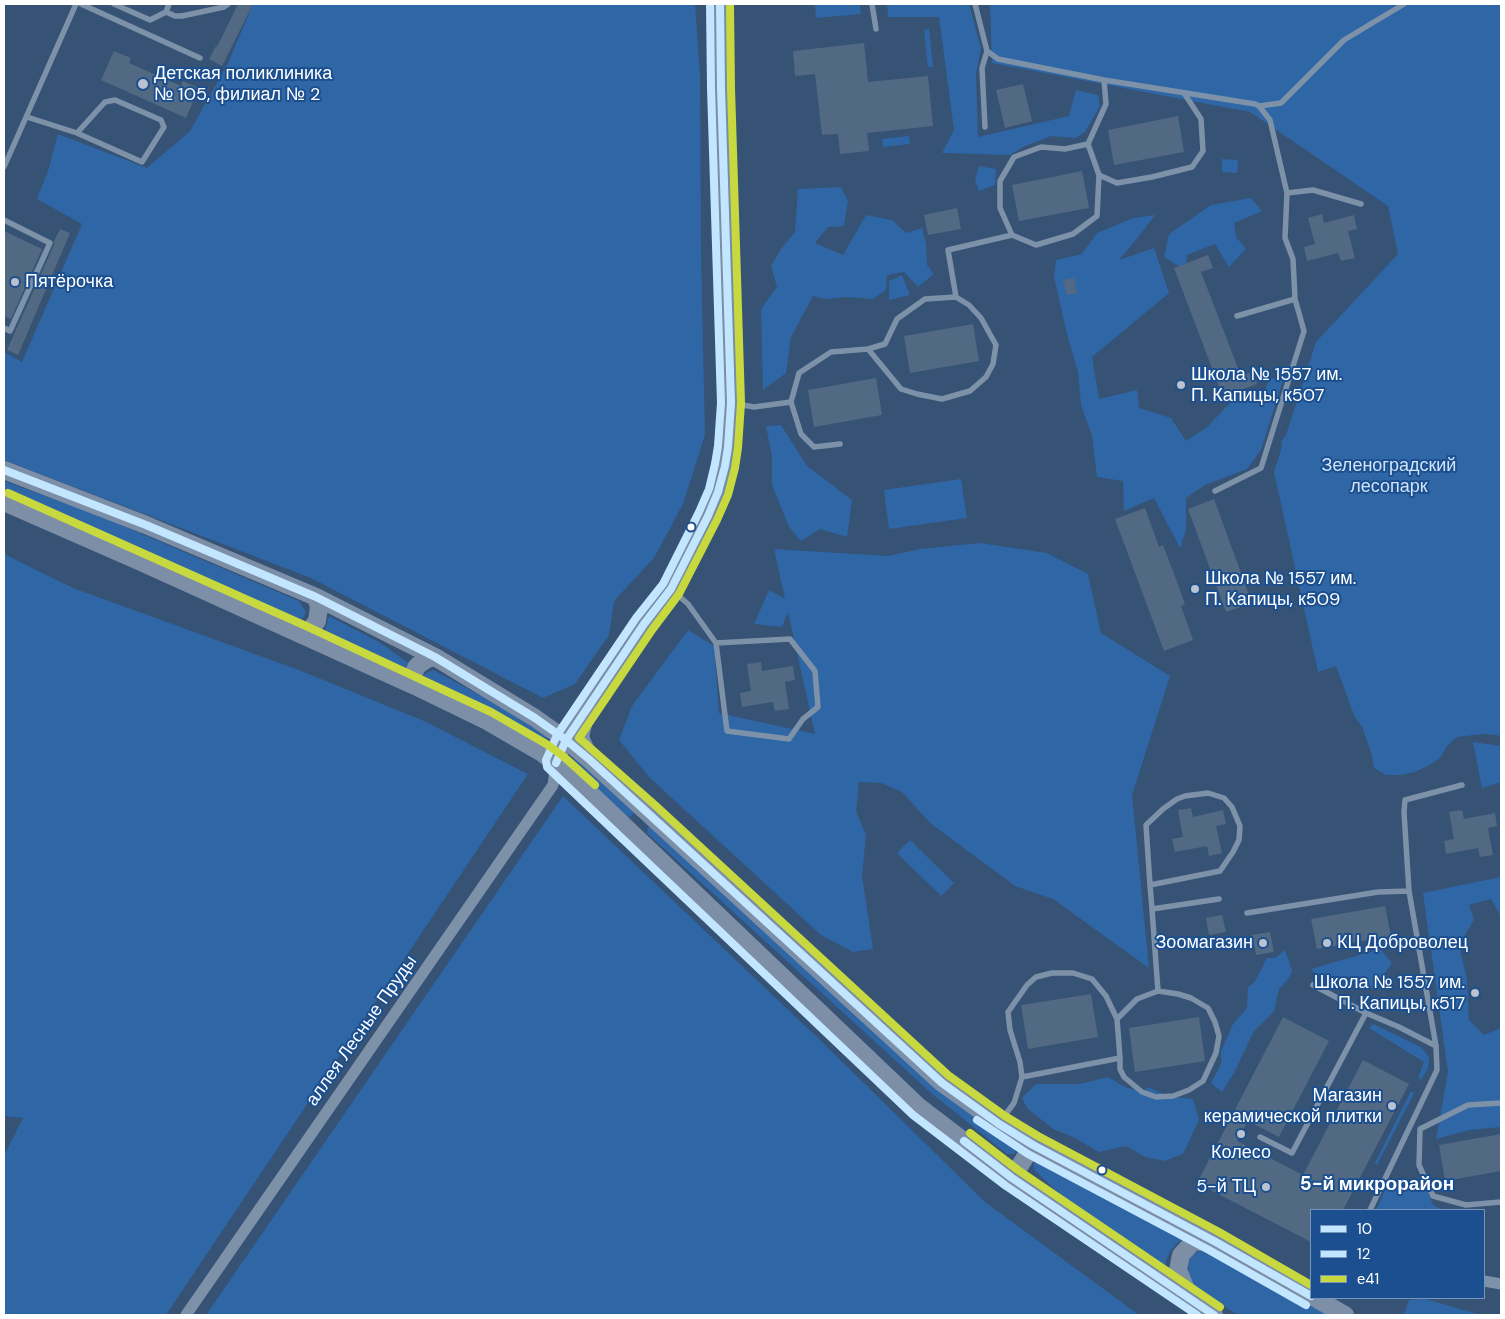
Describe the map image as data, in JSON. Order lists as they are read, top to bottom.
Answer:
{
  "streets": {
    "street": ["аллея Лесные Пруды"]
  },
  "districts": ["5-й микрорайон"],
  "parks": ["Зеленоградский лесопарк"],
  "places": [
    "Детская поликлиника № 105, филиал № 2",
    "Пятёрочка",
    "Школа № 1557 им. П. Капицы, к507",
    "Школа № 1557 им. П. Капицы, к509",
    "Зоомагазин",
    "КЦ Доброволец",
    "Школа № 1557 им. П. Капицы, к517",
    "Магазин керамической плитки",
    "Колесо",
    "5-й ТЦ"
  ],
  "lines": ["transit line 10", "transit line 12", "transit line е41"],
  "legend": ["10", "12", "е41"]
}
